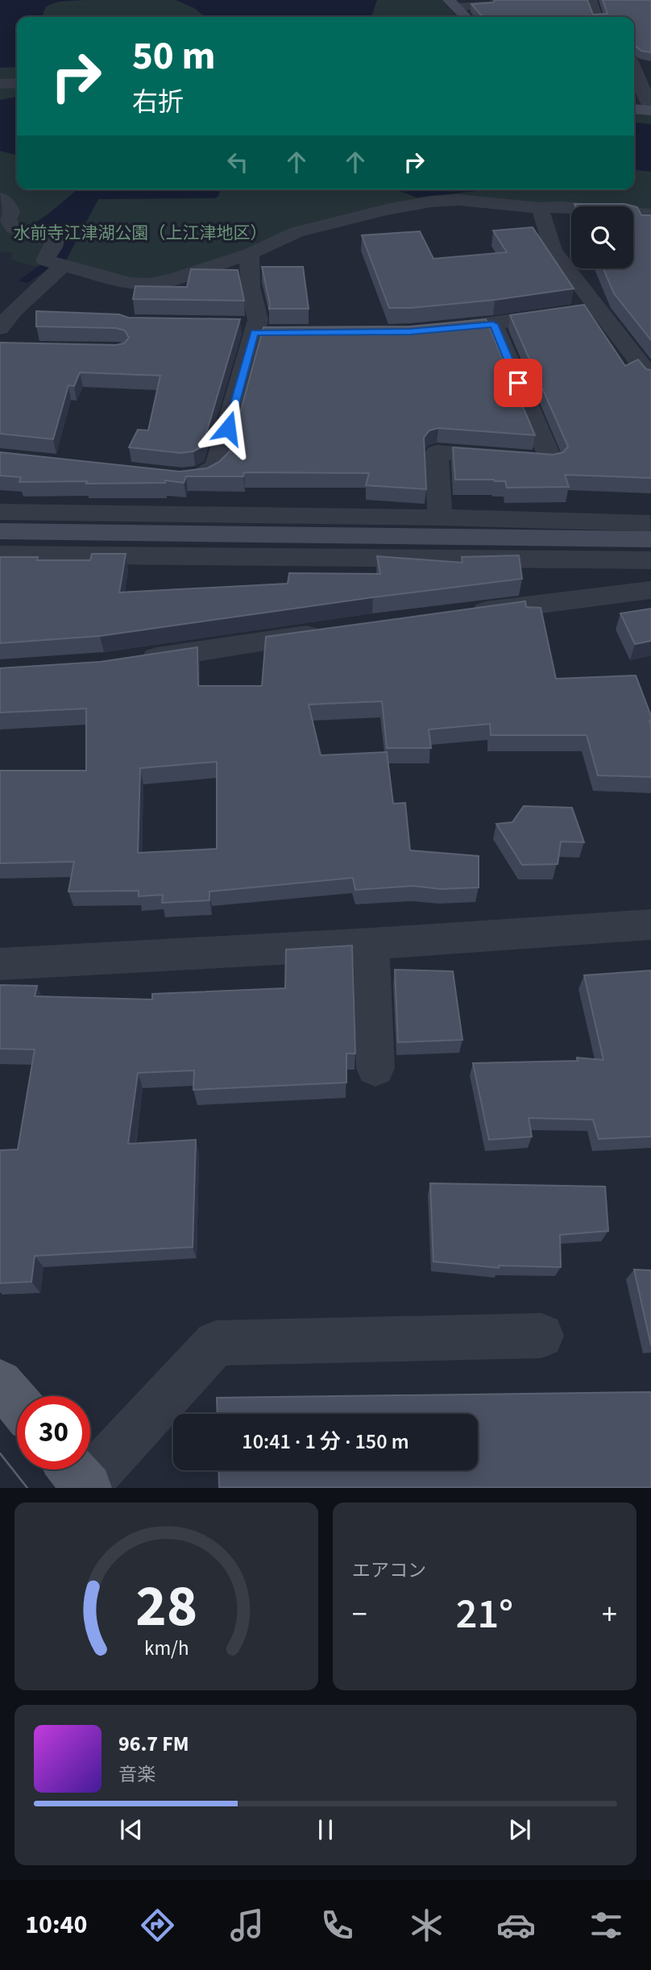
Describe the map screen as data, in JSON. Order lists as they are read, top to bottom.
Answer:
{
  "parks": ["水前寺江津湖公園（上江津地区）"],
  "page": {
    "turn": ["50 m", "右折"],
    "limit": "30",
    "trip": "10:41 · 1 分 · 150 m",
    "tile": "エアコン",
    "heat": ["−", "21°", "+"],
    "song": ["96.7 FM", "音楽"],
    "tabs": "10:40",
    "gauge": ["28", "km/h"]
  }
}
